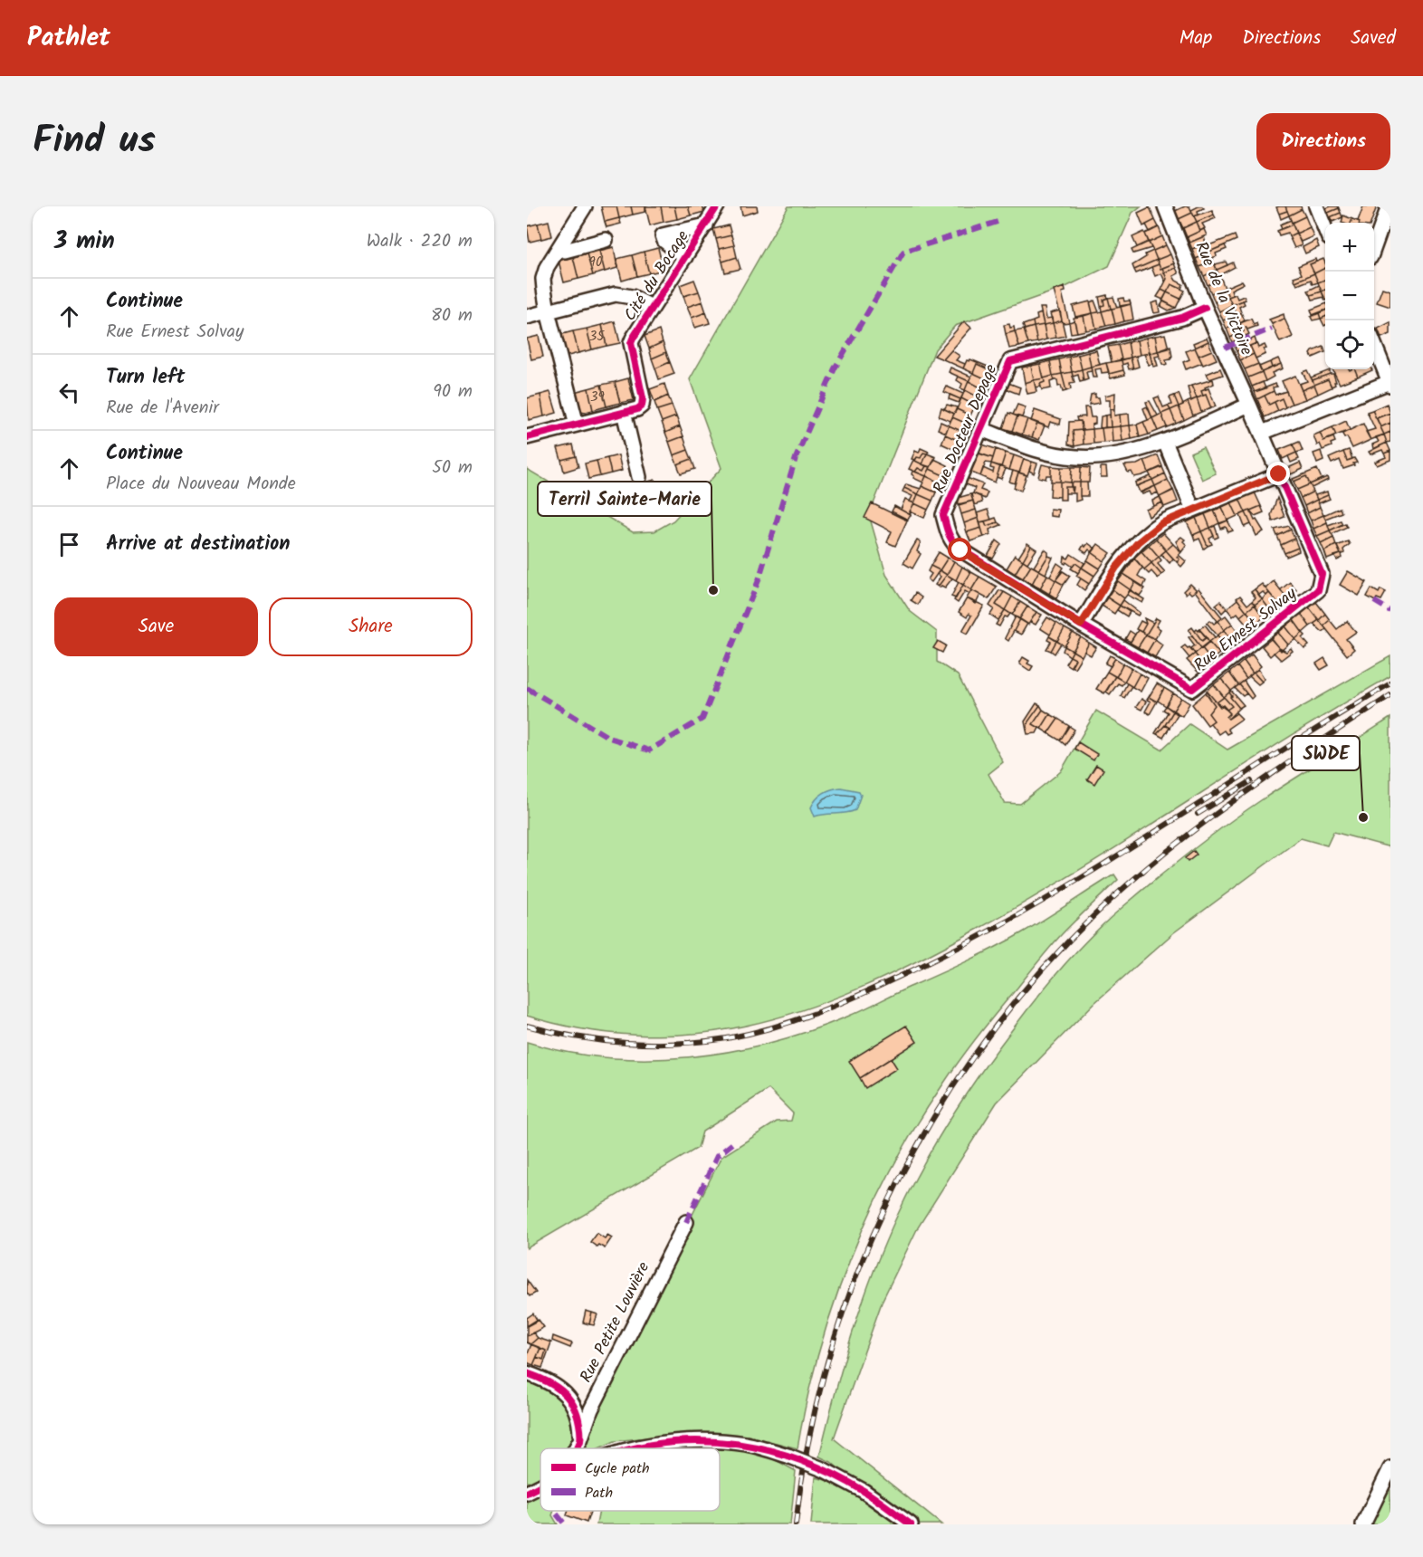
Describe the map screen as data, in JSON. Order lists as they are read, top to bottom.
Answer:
{
  "streets": {
    "street": [
      "Cité du Bocage",
      "Rue de la Victoire",
      "Rue Docteur Depage",
      "Rue Ernest Solvay",
      "Rue Petite Louvière"
    ]
  },
  "crossings": [
    ["Rue de la Victoire", "Rue Docteur Depage"],
    ["Rue de la Victoire", "Rue Ernest Solvay"],
    ["Rue Docteur Depage", "Rue Ernest Solvay"]
  ],
  "places": ["Terril Sainte-Marie", "SWDE"],
  "house_numbers": ["90", "35", "39"],
  "legend": ["Cycle path", "Path"],
  "page": {
    "header": "Pathlet",
    "nav": ["Map", "Directions", "Saved"],
    "title": "Find us",
    "buttons": [
      "Directions",
      ["Save", "Share"]
    ],
    "heading": ["3 min", "Walk · 220 m"],
    "map_buttons": ["+", "−"],
    "list": [
      ["Continue", "Rue Ernest Solvay", "80 m"],
      ["Turn left", "Rue de l'Avenir", "90 m"],
      ["Continue", "Place du Nouveau Monde", "50 m"],
      "Arrive at destination"
    ]
  }
}
